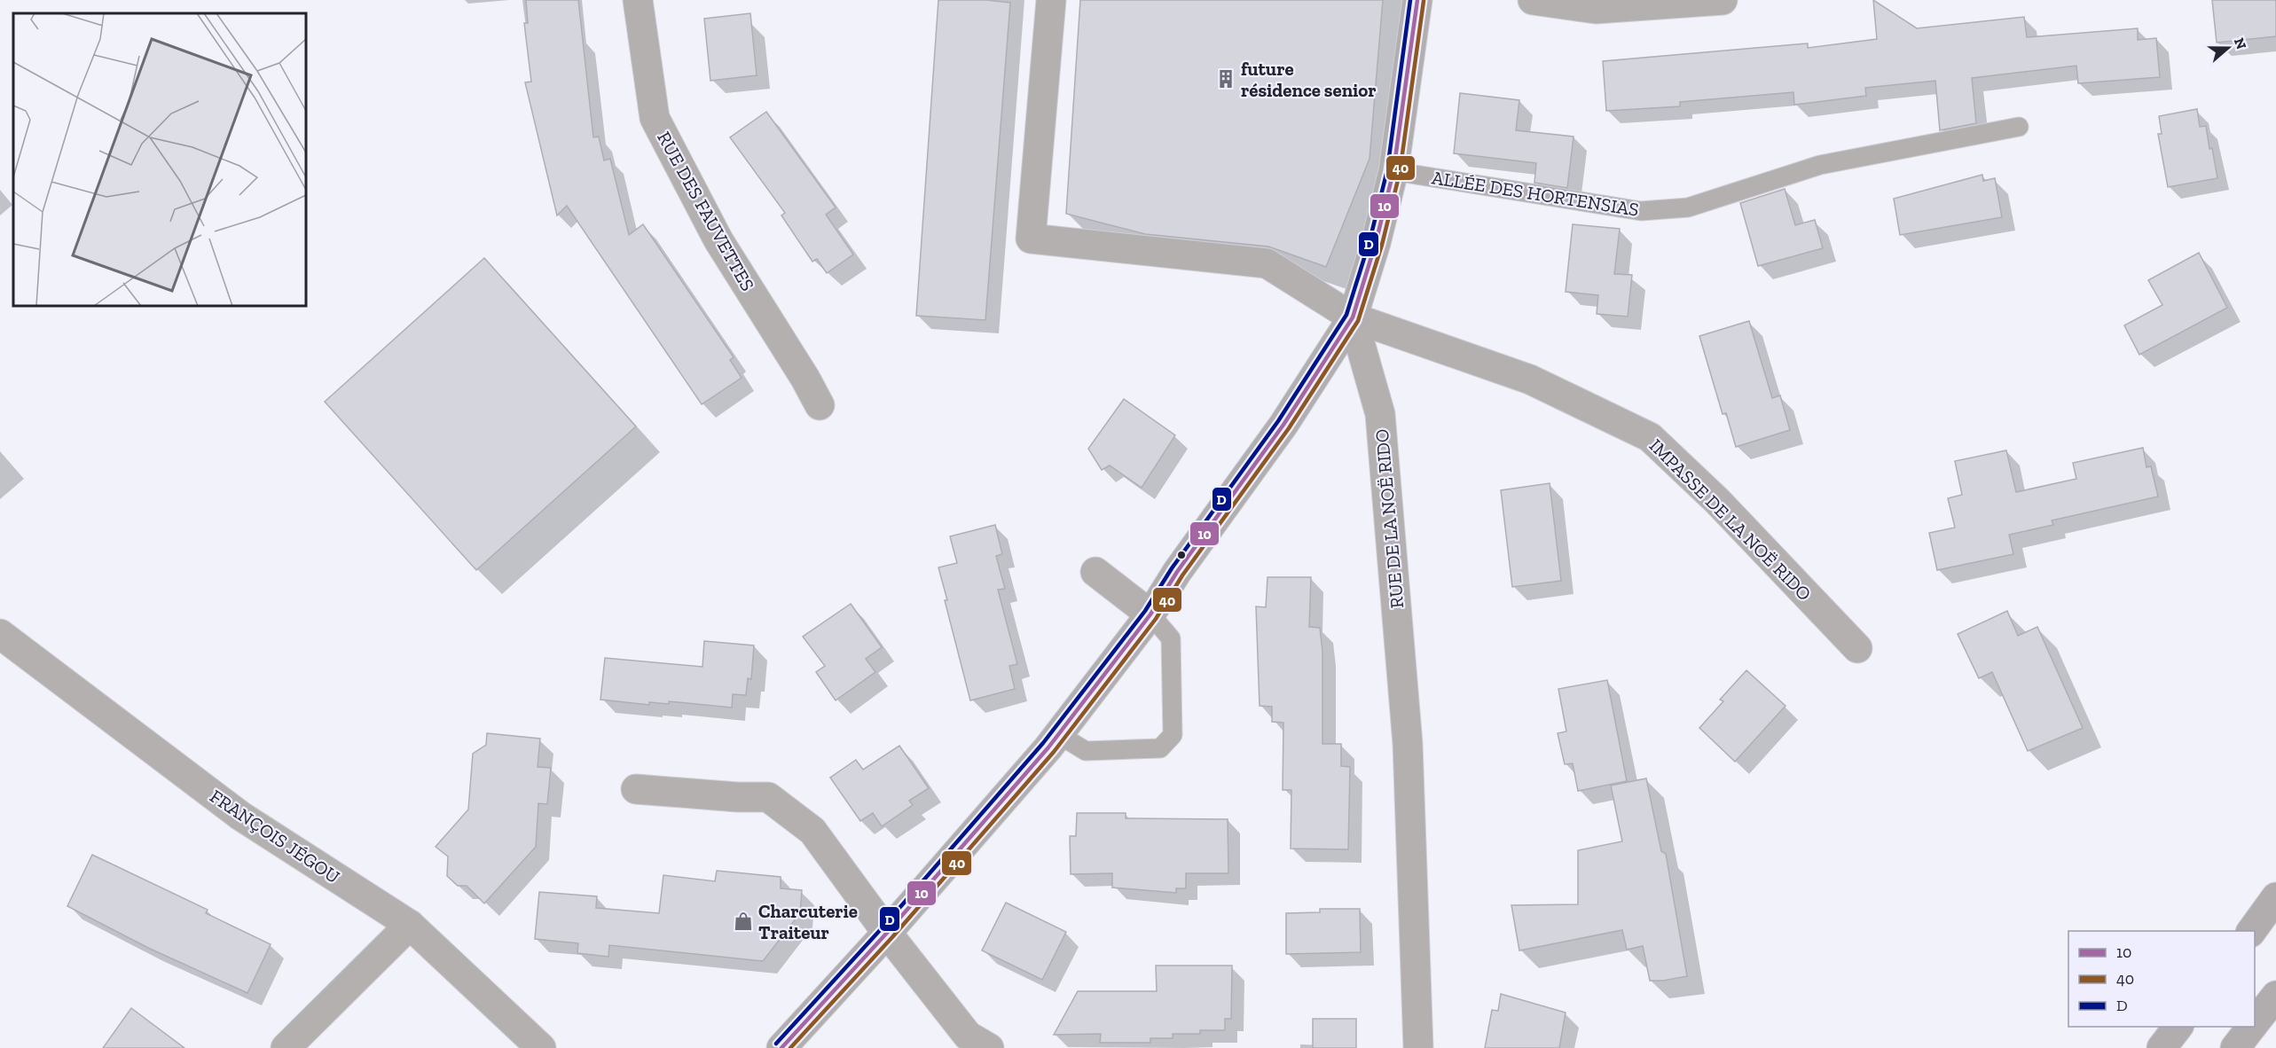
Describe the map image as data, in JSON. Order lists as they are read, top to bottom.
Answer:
{
  "streets": {
    "street": [
      "RUE DES FAUVETTES",
      "RUE DE LA NOË RIDO",
      "IMPASSE DE LA NOË RIDO",
      "FRANÇOIS JÉGOU"
    ],
    "lane": ["ALLÉE DES HORTENSIAS"]
  },
  "crossings": [
    ["RUE DE LA NOË RIDO", "IMPASSE DE LA NOË RIDO"]
  ],
  "places": {
    "building": ["future résidence senior"],
    "shop": ["Charcuterie Traiteur"]
  },
  "lines": ["transit line 10", "transit line D", "transit line 40"],
  "legend": ["10", "40", "D"],
  "north": "right"
}
